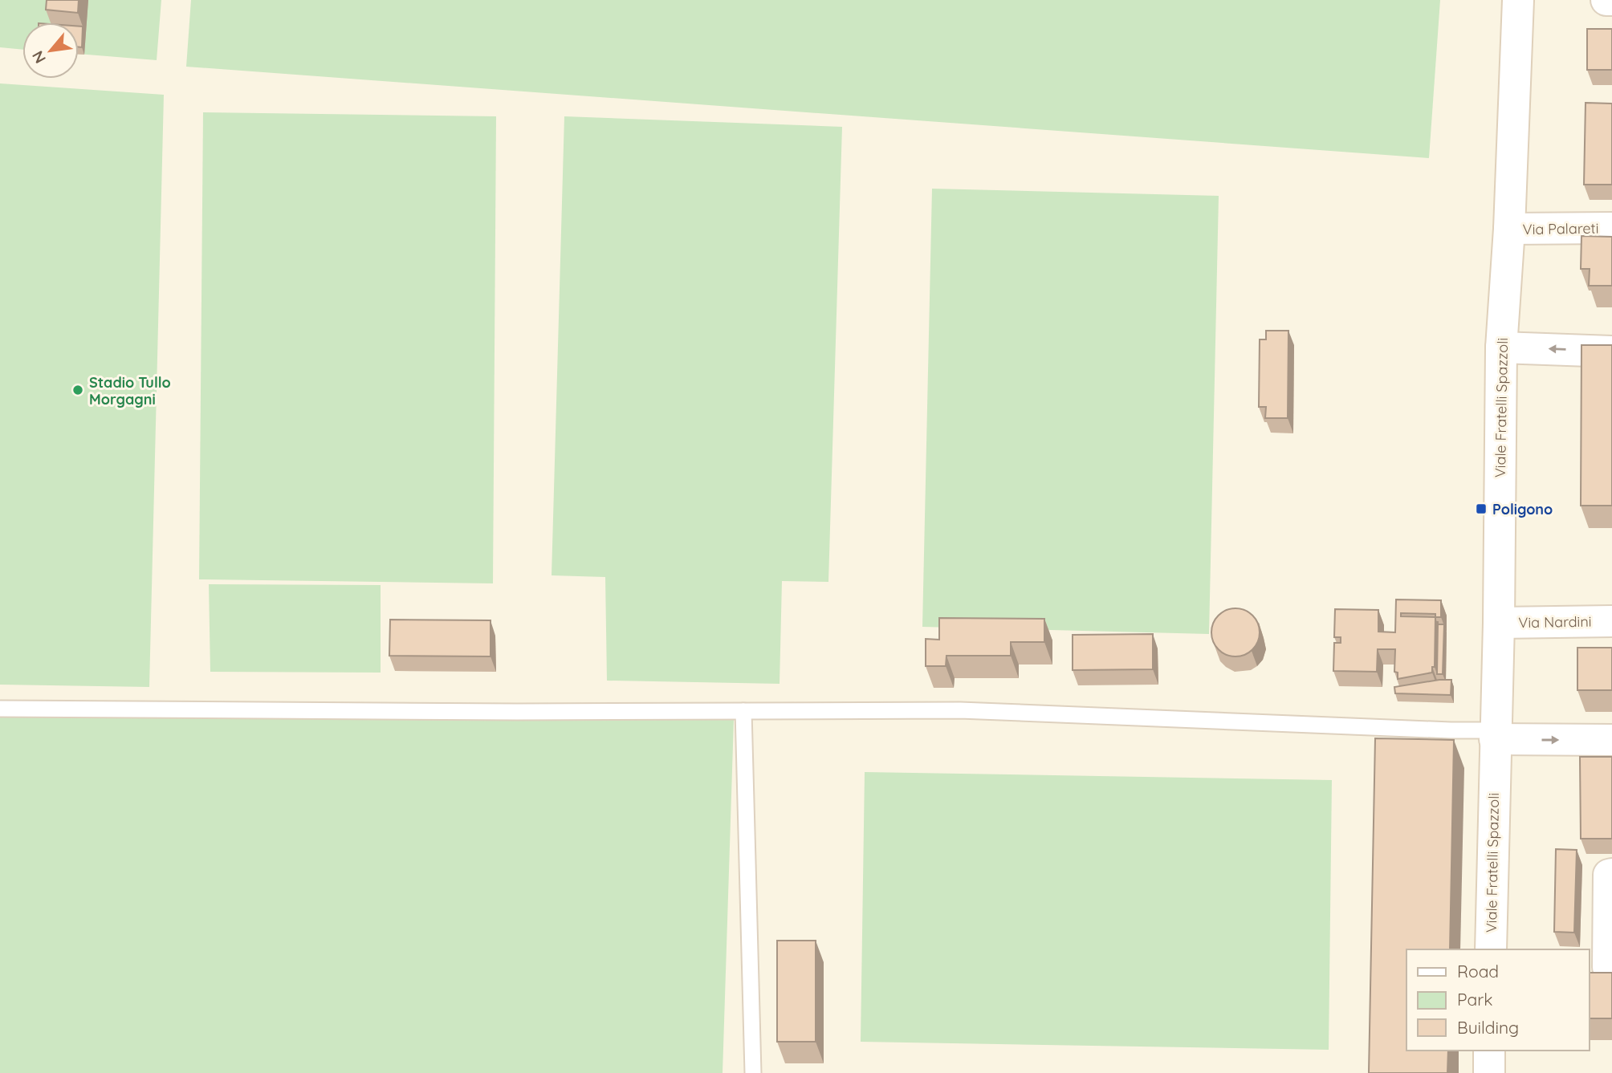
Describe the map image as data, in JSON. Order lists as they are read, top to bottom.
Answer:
{
  "streets": {
    "street": ["Via Palareti", "Viale Fratelli Spazzoli", "Via Nardini"]
  },
  "crossings": [
    ["Via Palareti", "Viale Fratelli Spazzoli"],
    ["Viale Fratelli Spazzoli", "Via Nardini"]
  ],
  "places": {
    "other": ["Stadio Tullo Morgagni"],
    "transit": ["Poligono"]
  },
  "legend": ["Road", "Park", "Building"],
  "north": "bottom left"
}
